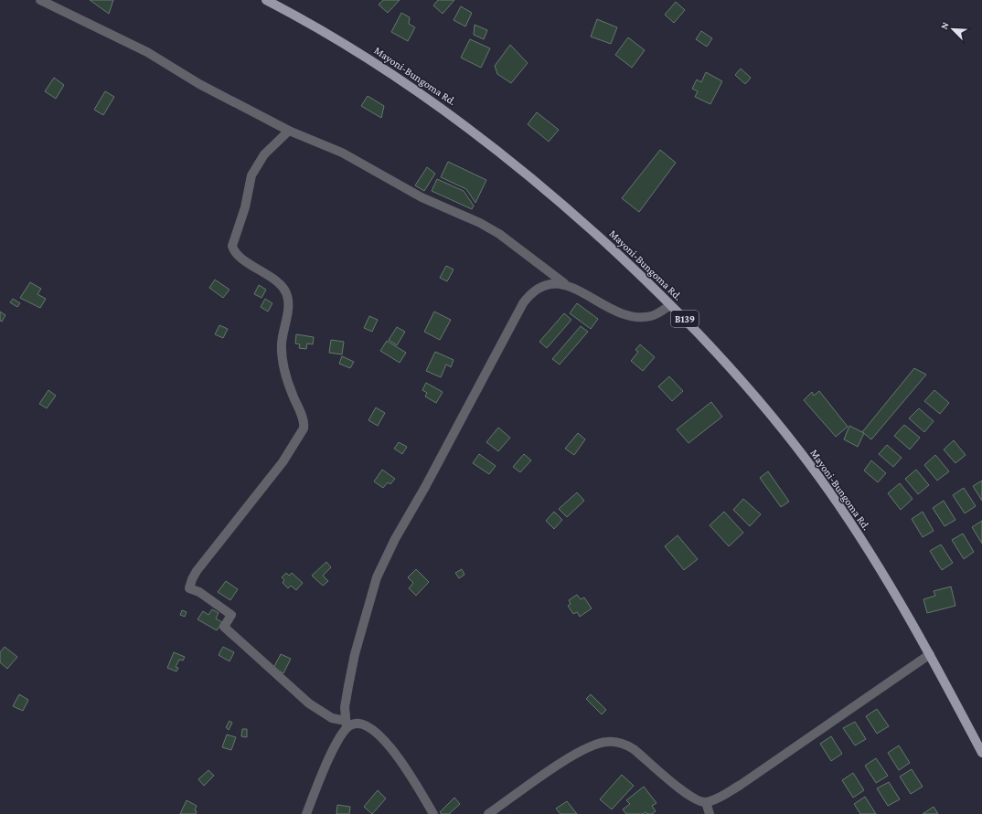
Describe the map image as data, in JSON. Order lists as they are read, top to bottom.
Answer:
{
  "streets": {
    "main road": ["Mayoni-Bungoma Rd.", "B139"]
  },
  "north": "top left"
}
